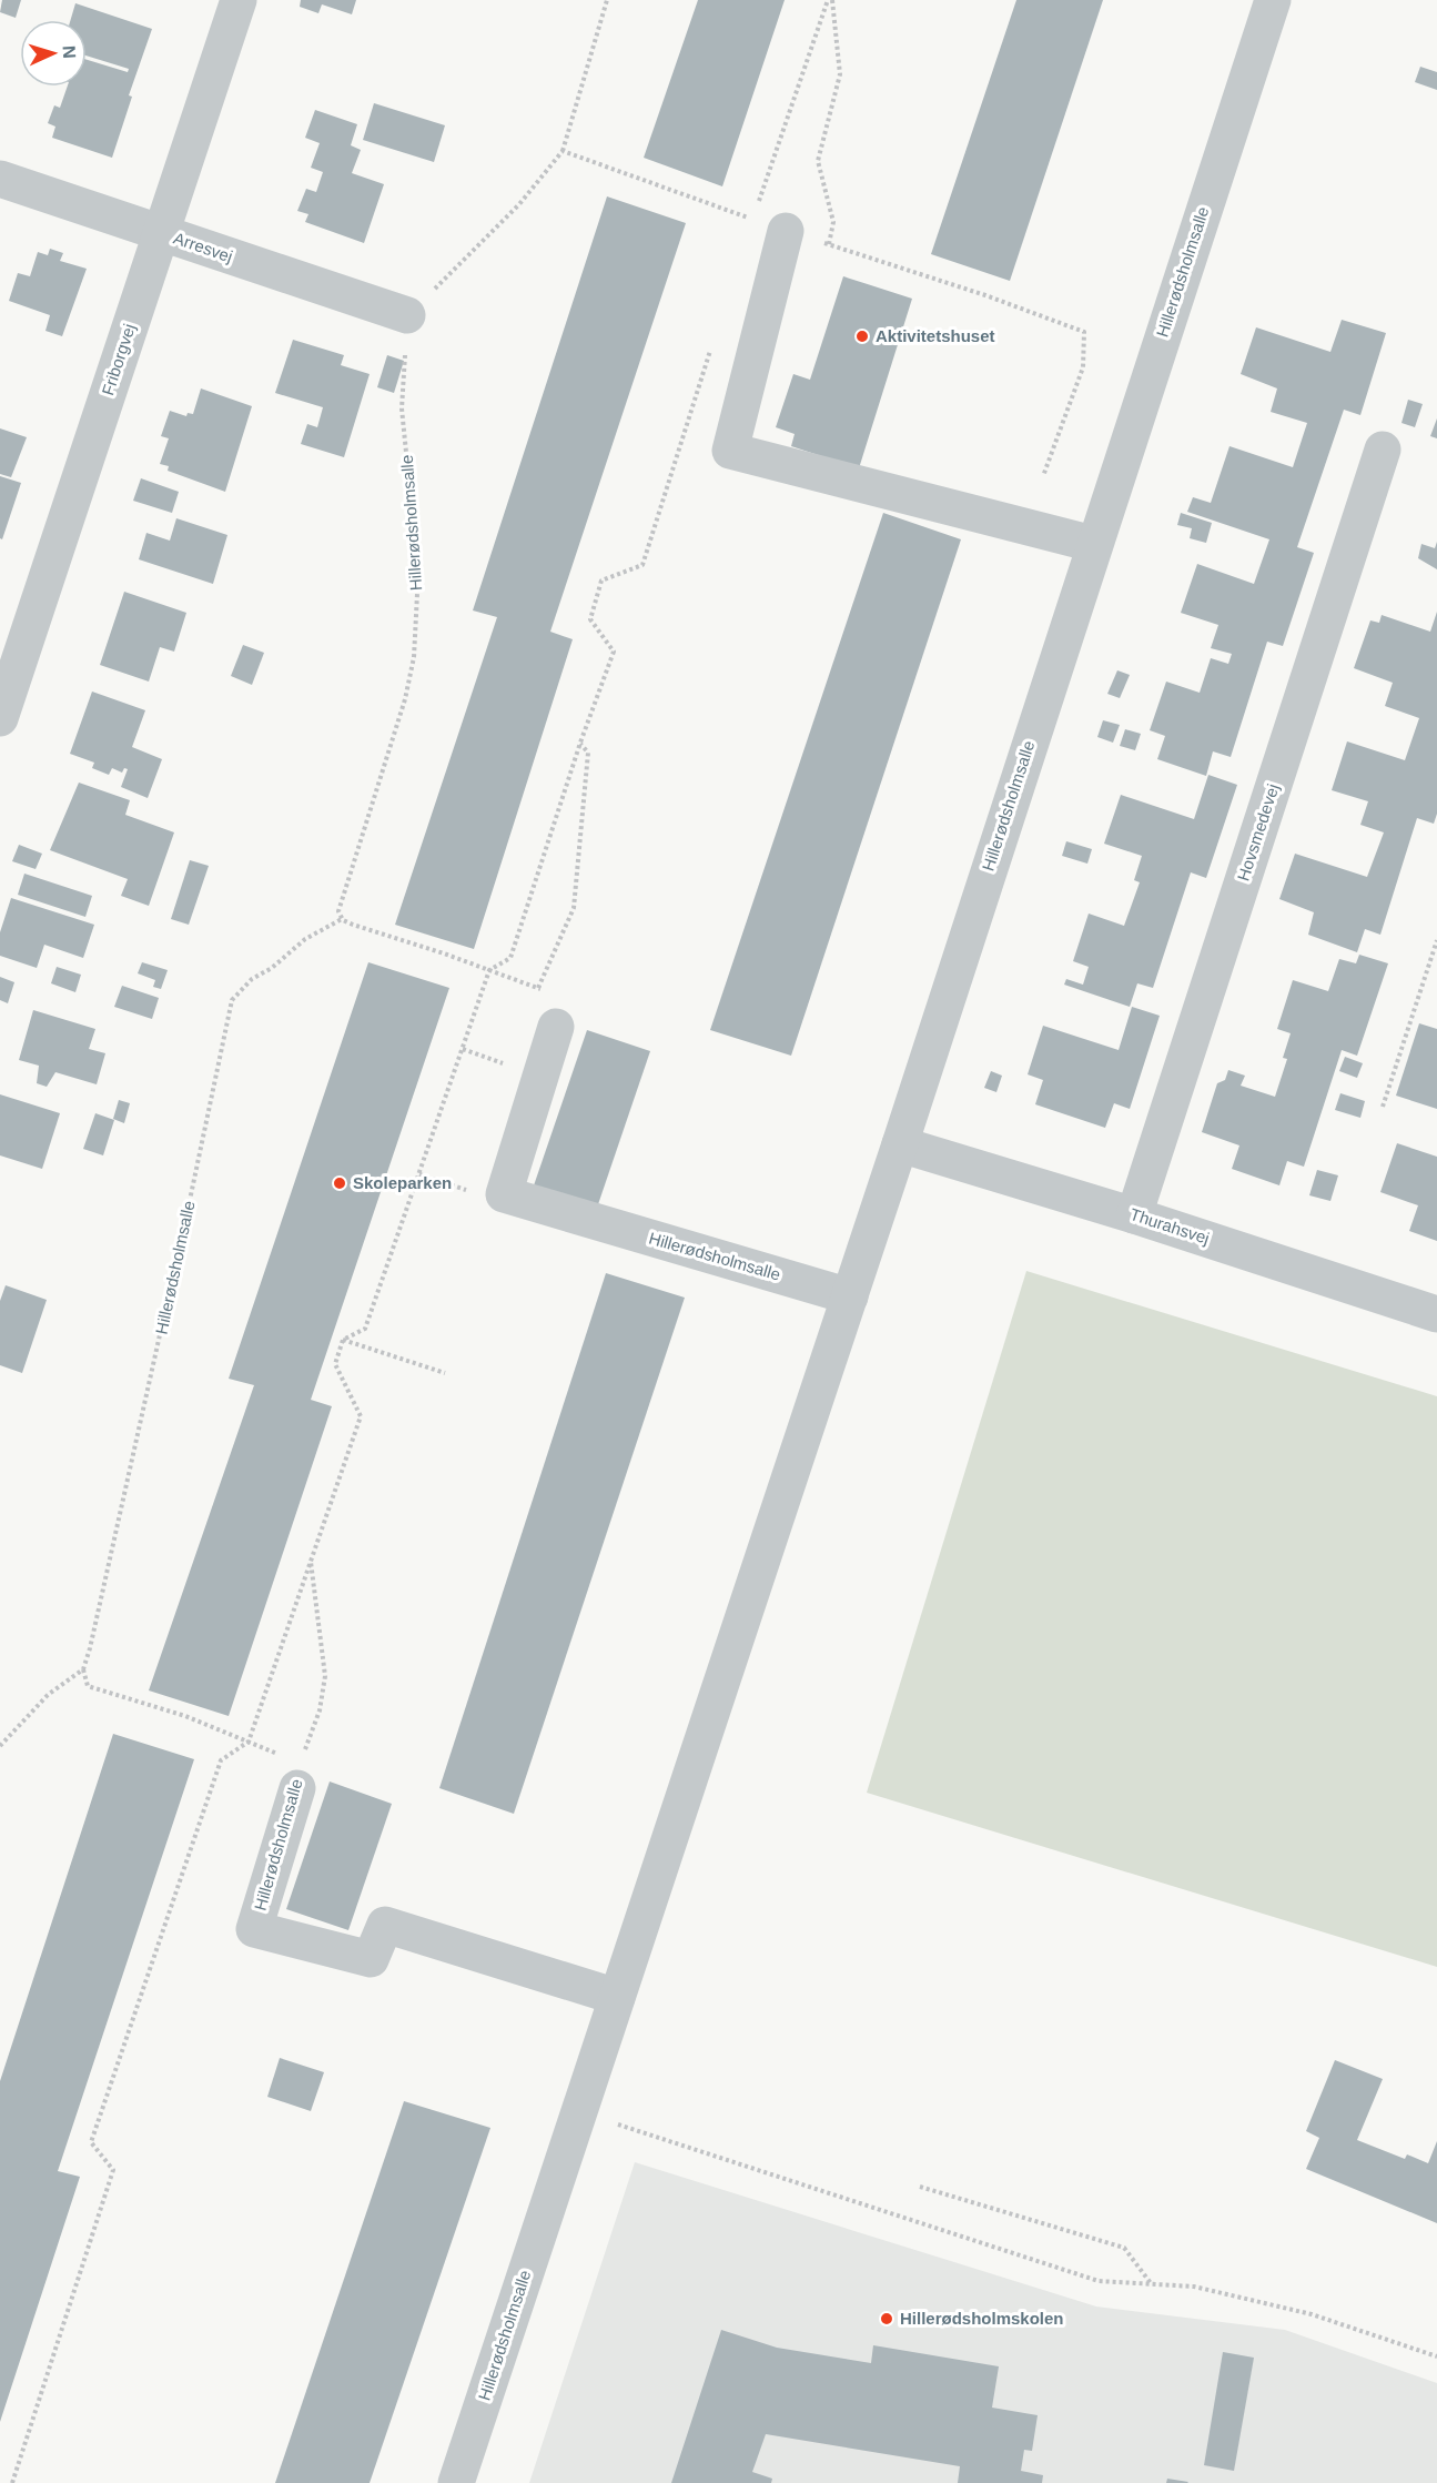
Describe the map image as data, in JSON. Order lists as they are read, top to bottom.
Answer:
{
  "streets": {
    "street": [
      "Arresvej",
      "Hillerødsholmsalle",
      "Friborgvej",
      "Hovsmedevej",
      "Thurahsvej"
    ]
  },
  "crossings": [
    ["Arresvej", "Hillerødsholmsalle"],
    ["Arresvej", "Friborgvej"],
    ["Hillerødsholmsalle", "Thurahsvej"],
    ["Hovsmedevej", "Thurahsvej"]
  ],
  "places": ["Aktivitetshuset", "Skoleparken", "Hillerødsholmskolen"],
  "north": "right"
}
